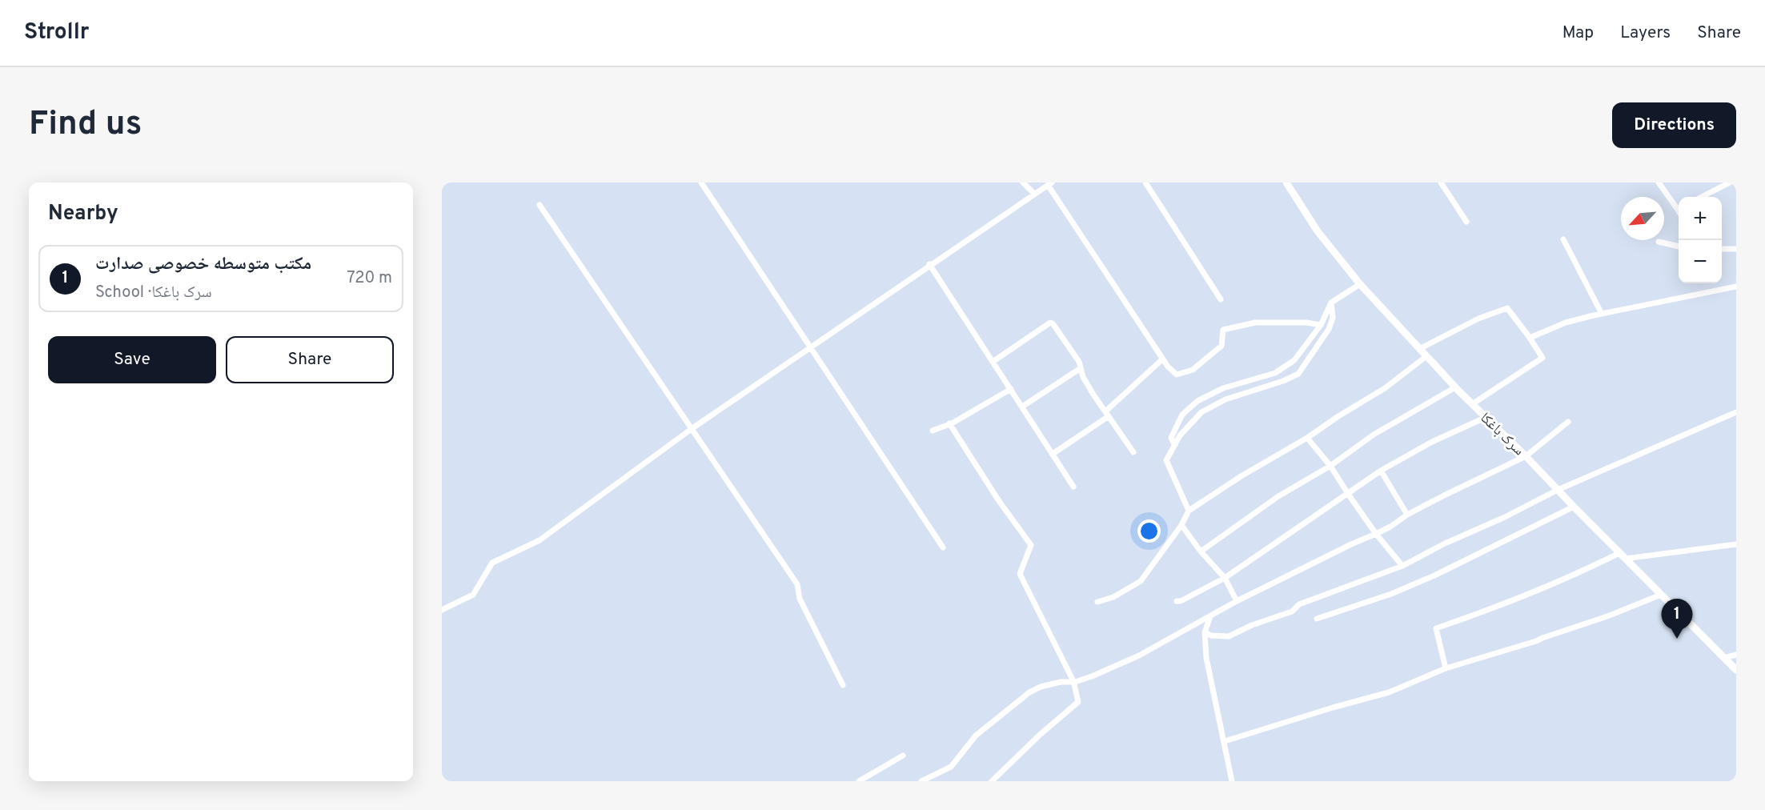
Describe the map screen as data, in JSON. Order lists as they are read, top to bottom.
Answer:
{
  "streets": {
    "street": ["سرک باغکا"]
  },
  "north": "bottom left",
  "page": {
    "header": "Strollr",
    "nav": ["Map", "Layers", "Share"],
    "buttons": [
      "Directions",
      ["Save", "Share"]
    ],
    "title": "Find us",
    "heading": "Nearby",
    "map_buttons": ["+", "−"],
    "list": [
      {
        "mark": "1",
        "name": "مکتب متوسطه خصوصی صدارت",
        "note": "School · سرک باغکا",
        "value": "720 m"
      }
    ],
    "pins": "1"
  }
}
